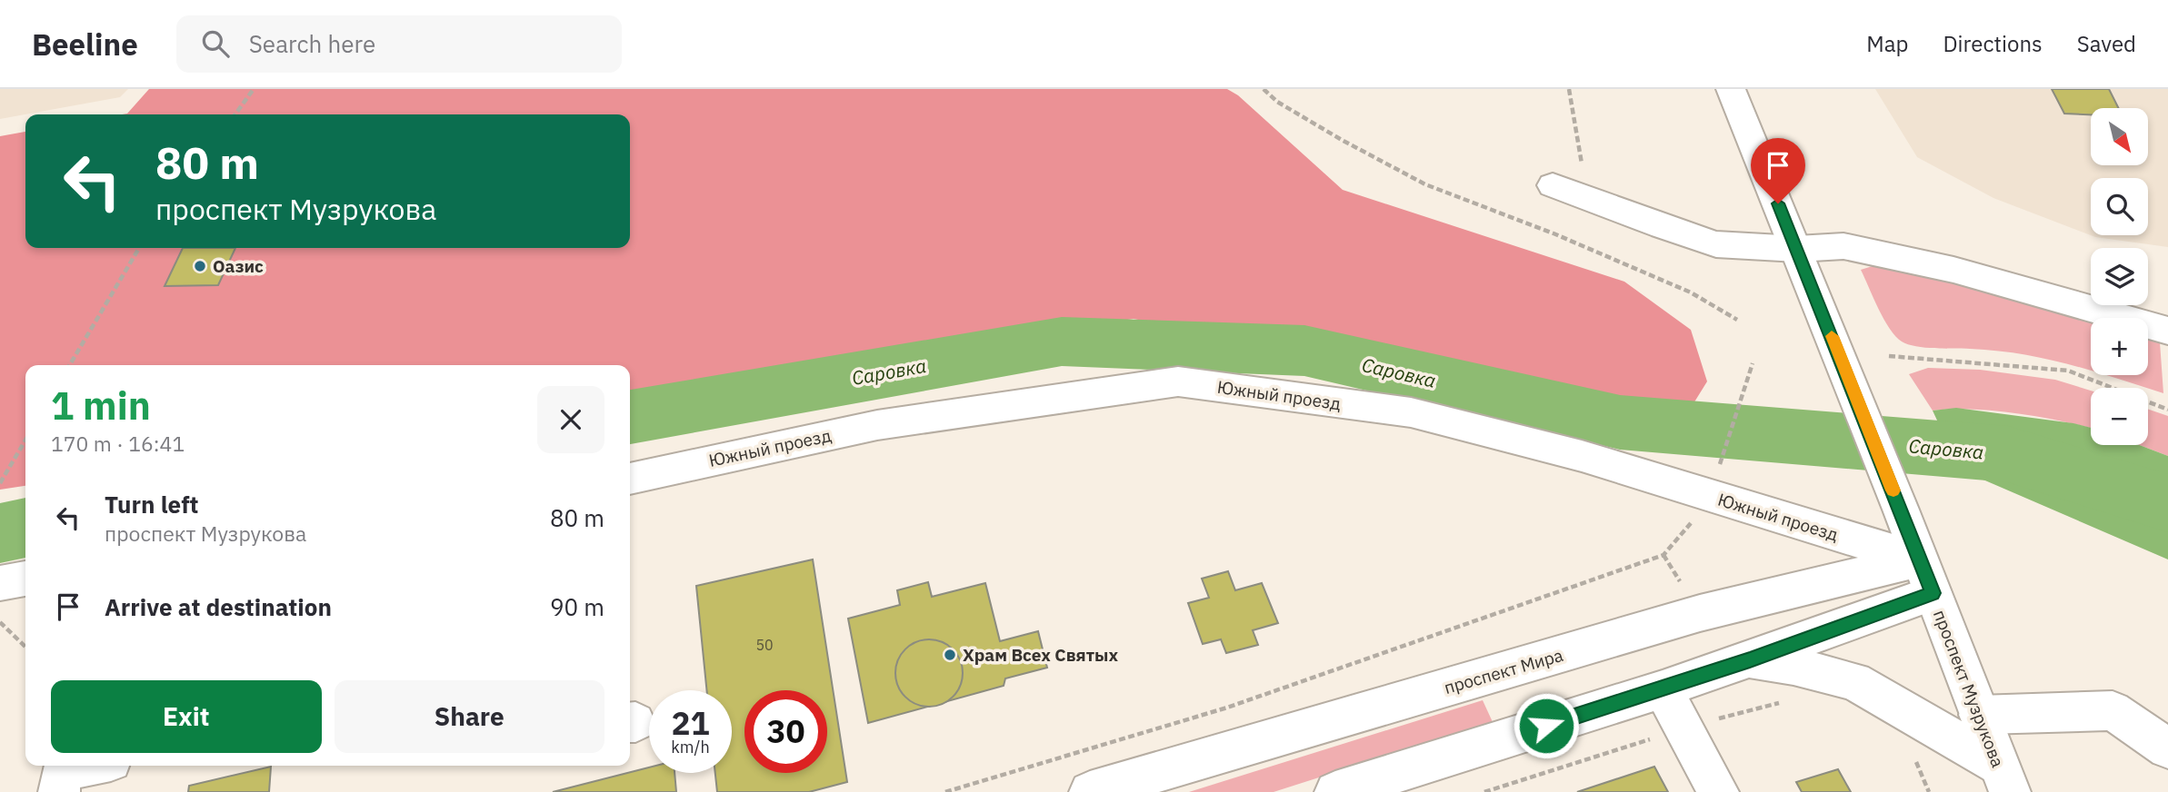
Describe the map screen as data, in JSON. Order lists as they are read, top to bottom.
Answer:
{
  "streets": {
    "street": ["Южный проезд", "проспект Мира", "проспект Музрукова"]
  },
  "crossings": [
    ["Южный проезд", "проспект Мира"],
    ["Южный проезд", "проспект Музрукова"],
    ["проспект Мира", "проспект Музрукова"]
  ],
  "water": ["Саровка"],
  "places": ["Оазис", "Храм Всех Святых"],
  "house_numbers": ["50"],
  "north": "bottom right",
  "page": {
    "header": "Beeline",
    "search": "Search here",
    "nav": ["Map", "Directions", "Saved"],
    "map_buttons": ["+", "−"],
    "turn": ["80 m", "проспект Музрукова"],
    "heading": ["1 min", "170 m · 16:41"],
    "list": [
      {
        "name": "Turn left",
        "note": "проспект Музрукова",
        "value": "80 m"
      },
      {
        "name": "Arrive at destination",
        "value": "90 m"
      }
    ],
    "buttons": ["Exit", "Share"],
    "speed": "21 km/h",
    "limit": "30"
  }
}
